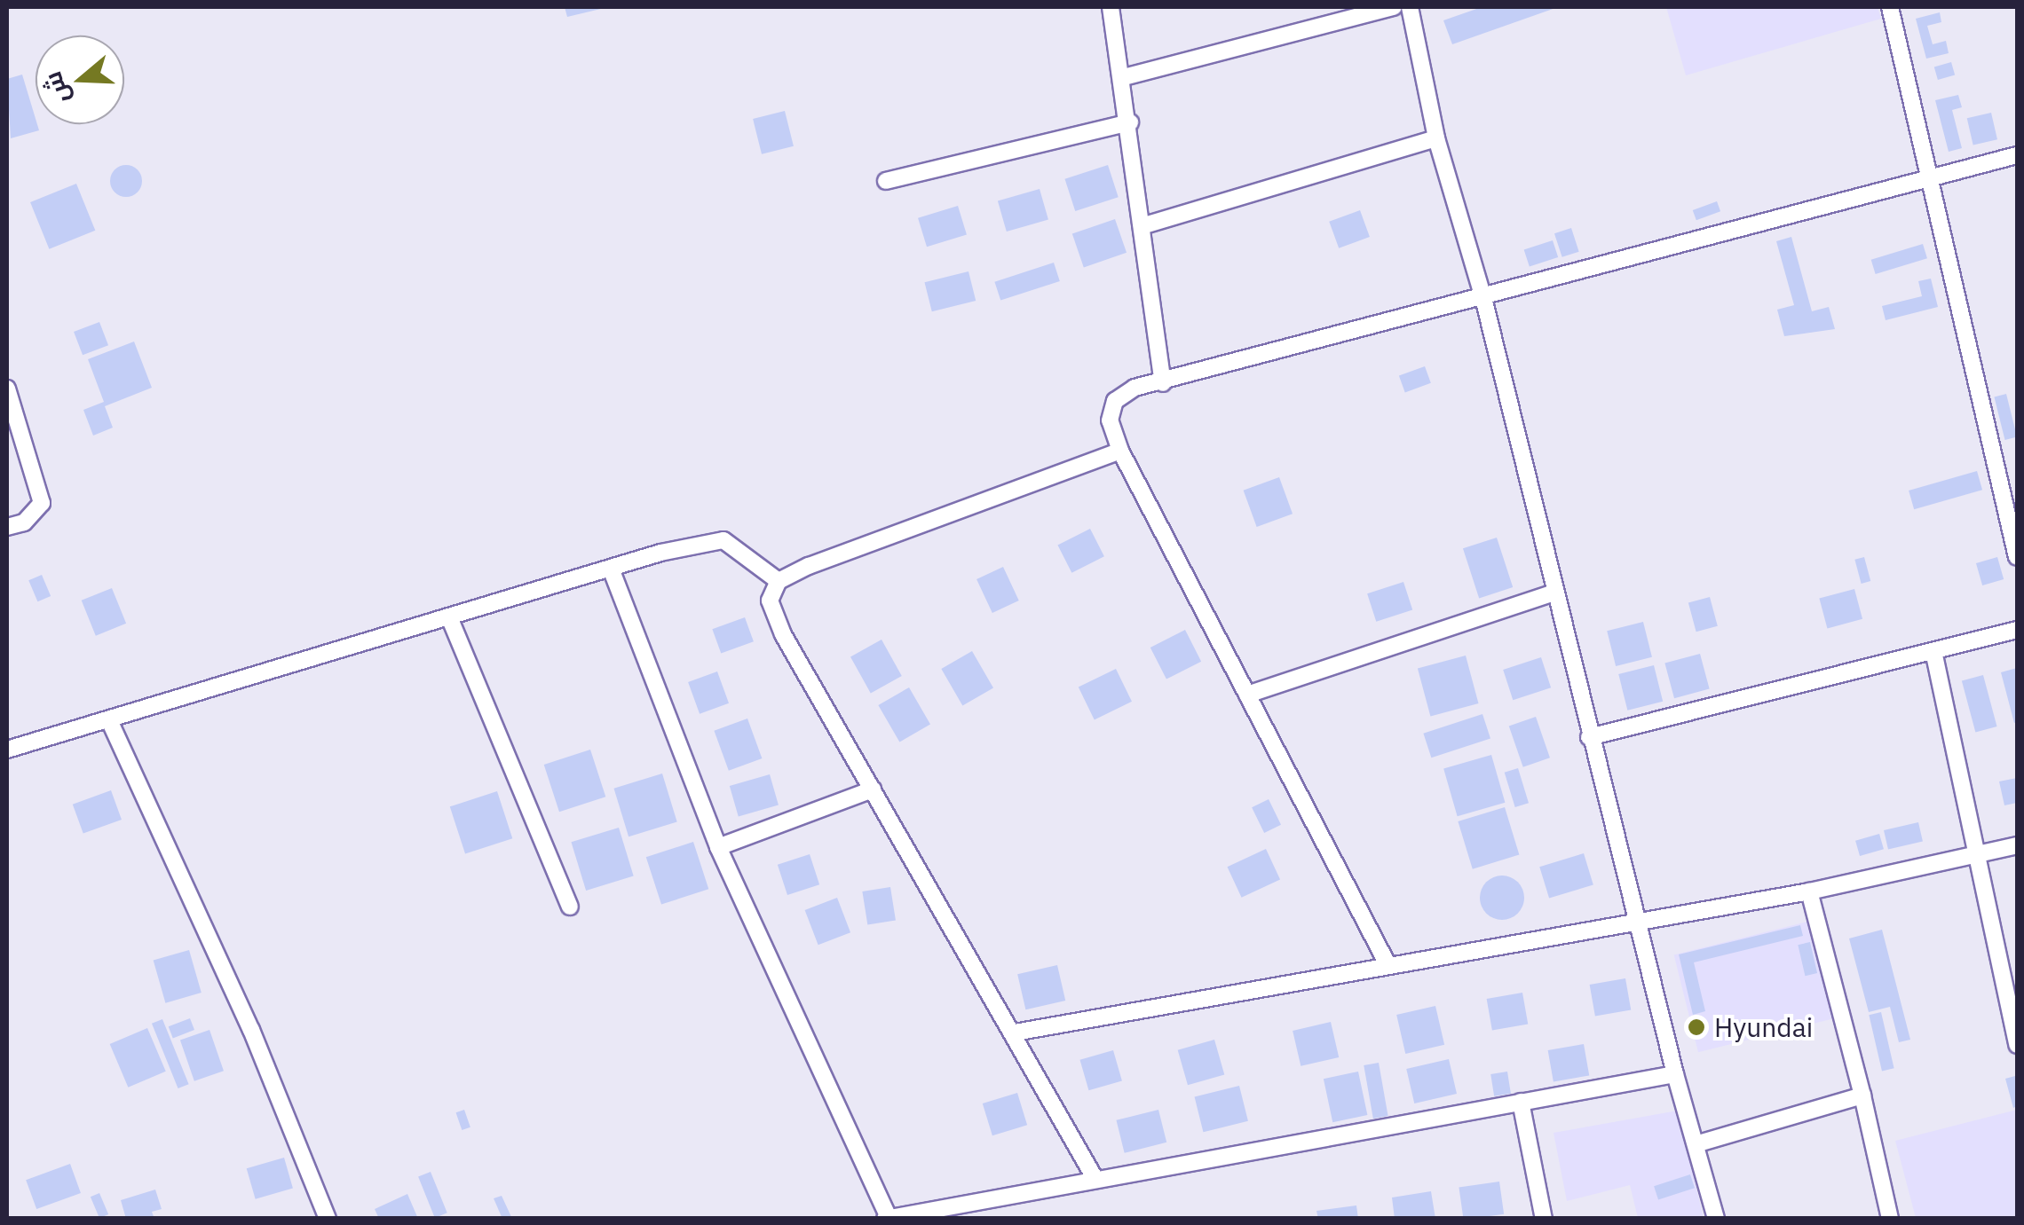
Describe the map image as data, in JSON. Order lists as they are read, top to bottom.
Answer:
{
  "places": ["Hyundai"],
  "north": "left"
}
